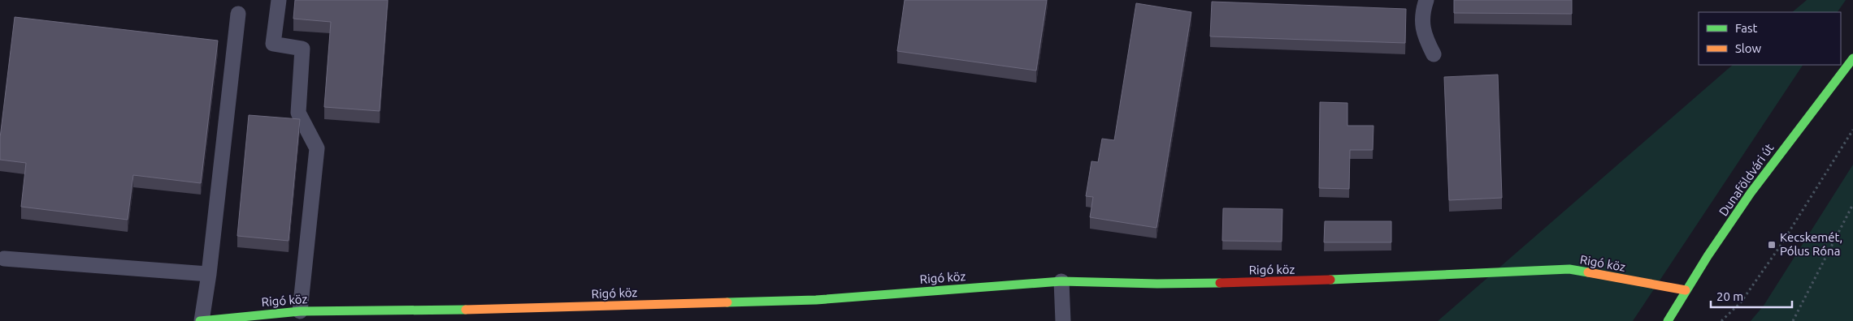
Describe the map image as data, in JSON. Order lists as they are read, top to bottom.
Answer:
{
  "streets": {
    "street": ["Dunaföldvári út", "Rigó köz"]
  },
  "crossings": [
    ["Dunaföldvári út", "Rigó köz"]
  ],
  "places": {
    "transit": ["Kecskemét, Pólus Róna"]
  },
  "legend": ["Fast", "Slow"],
  "scale_bar": "20 m"
}
